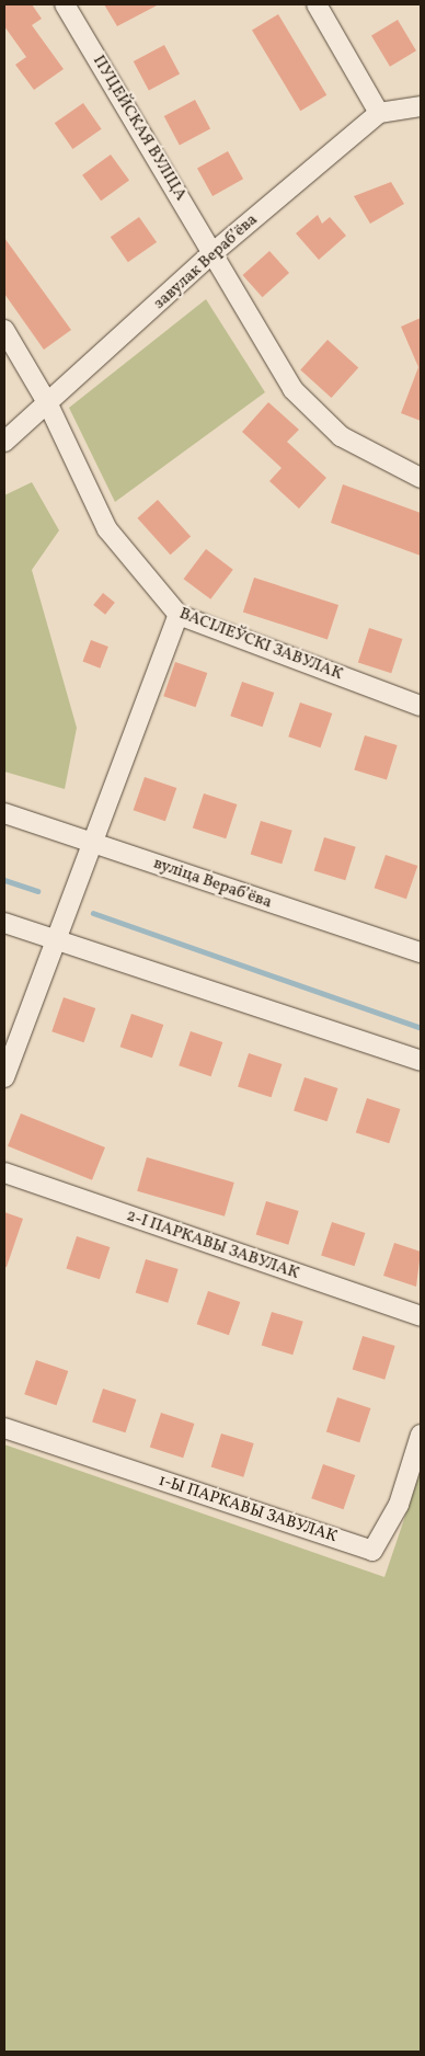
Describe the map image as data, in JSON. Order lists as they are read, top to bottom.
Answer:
{
  "streets": {
    "street": [
      "ПУЦЕЙСКАЯ ВУЛІЦА",
      "завулак Верабʼёва",
      "ВАСІЛЕЎСКІ ЗАВУЛАК",
      "вуліца Верабʼёва",
      "2-І ПАРКАВЫ ЗАВУЛАК",
      "1-Ы ПАРКАВЫ ЗАВУЛАК"
    ]
  },
  "crossings": [
    ["ПУЦЕЙСКАЯ ВУЛІЦА", "завулак Верабʼёва"],
    ["завулак Верабʼёва", "ВАСІЛЕЎСКІ ЗАВУЛАК"]
  ]
}
